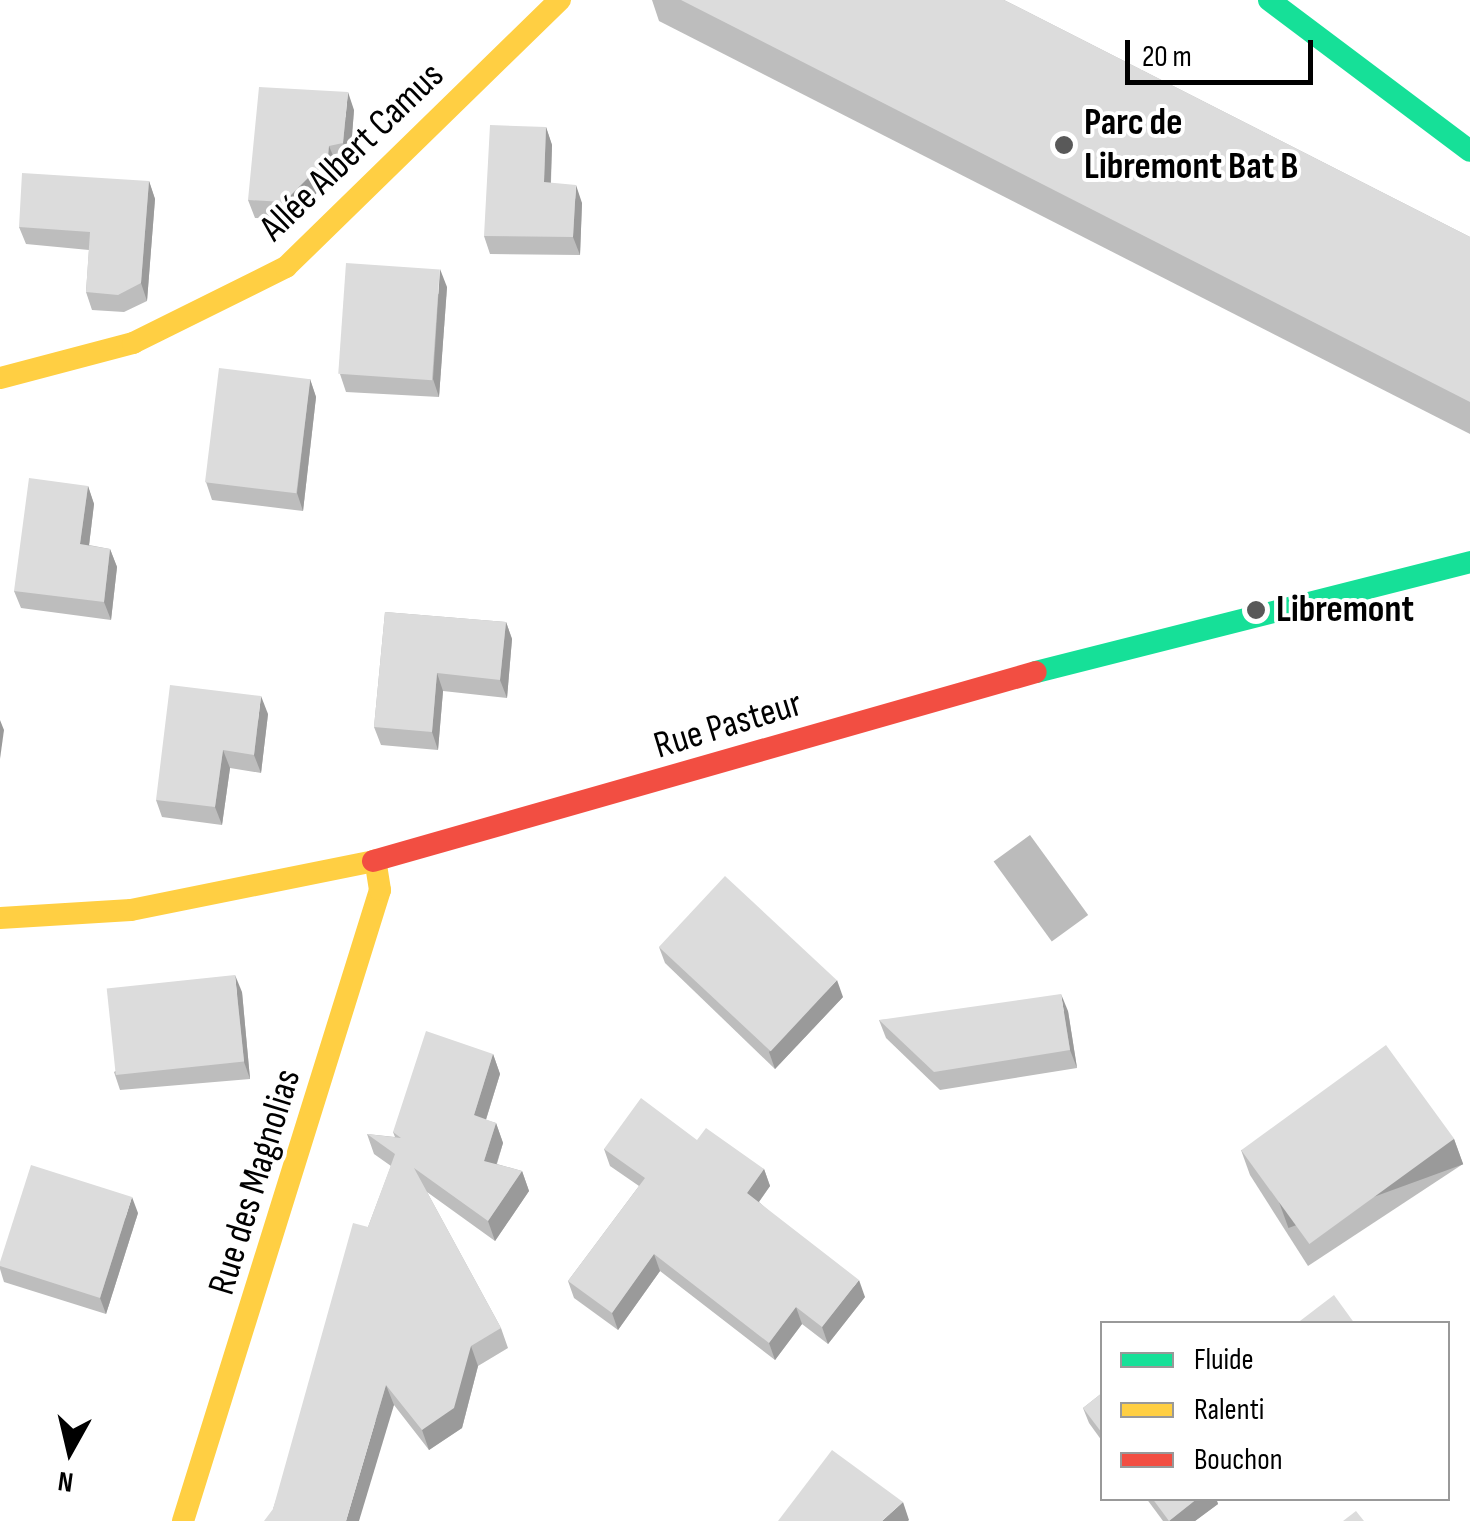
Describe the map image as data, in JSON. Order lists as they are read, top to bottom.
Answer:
{
  "streets": {
    "street": ["Allée Albert Camus", "Rue Pasteur", "Rue des Magnolias"]
  },
  "crossings": [
    ["Rue Pasteur", "Rue des Magnolias"]
  ],
  "places": ["Parc de Libremont Bat B", "Libremont"],
  "legend": ["Fluide", "Ralenti", "Bouchon"],
  "scale_bar": "20 m",
  "north": "bottom"
}
